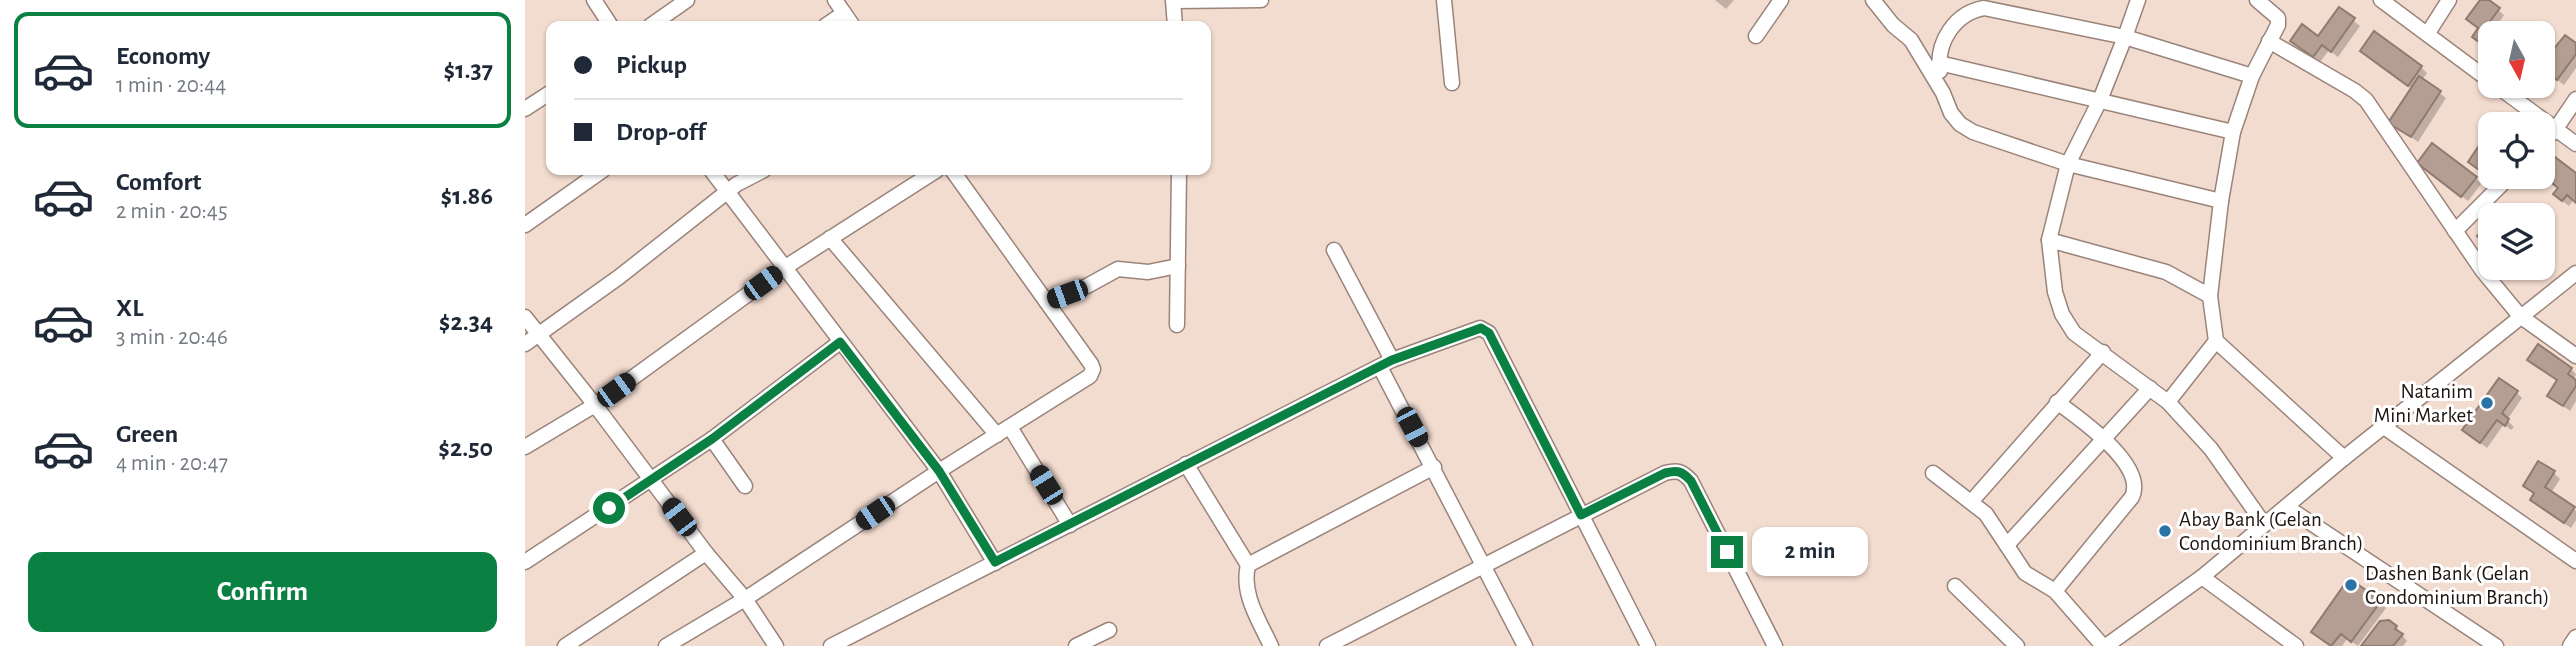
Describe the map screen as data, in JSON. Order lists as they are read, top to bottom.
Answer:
{
  "places": ["Natanim Mini Market", "Abay Bank (Gelan Condominium Branch)", "Dashen Bank (Gelan Condominium Branch)"],
  "north": "bottom",
  "page": {
    "list": [
      {
        "name": "Economy",
        "note": "1 min · 20:44",
        "value": "$1.37"
      },
      {
        "name": "Comfort",
        "note": "2 min · 20:45",
        "value": "$1.86"
      },
      {
        "name": "XL",
        "note": "3 min · 20:46",
        "value": "$2.34"
      },
      {
        "name": "Green",
        "note": "4 min · 20:47",
        "value": "$2.50"
      }
    ],
    "banner": ["Pickup", "Drop-off"],
    "bubble": "2 min",
    "buttons": "Confirm"
  }
}
